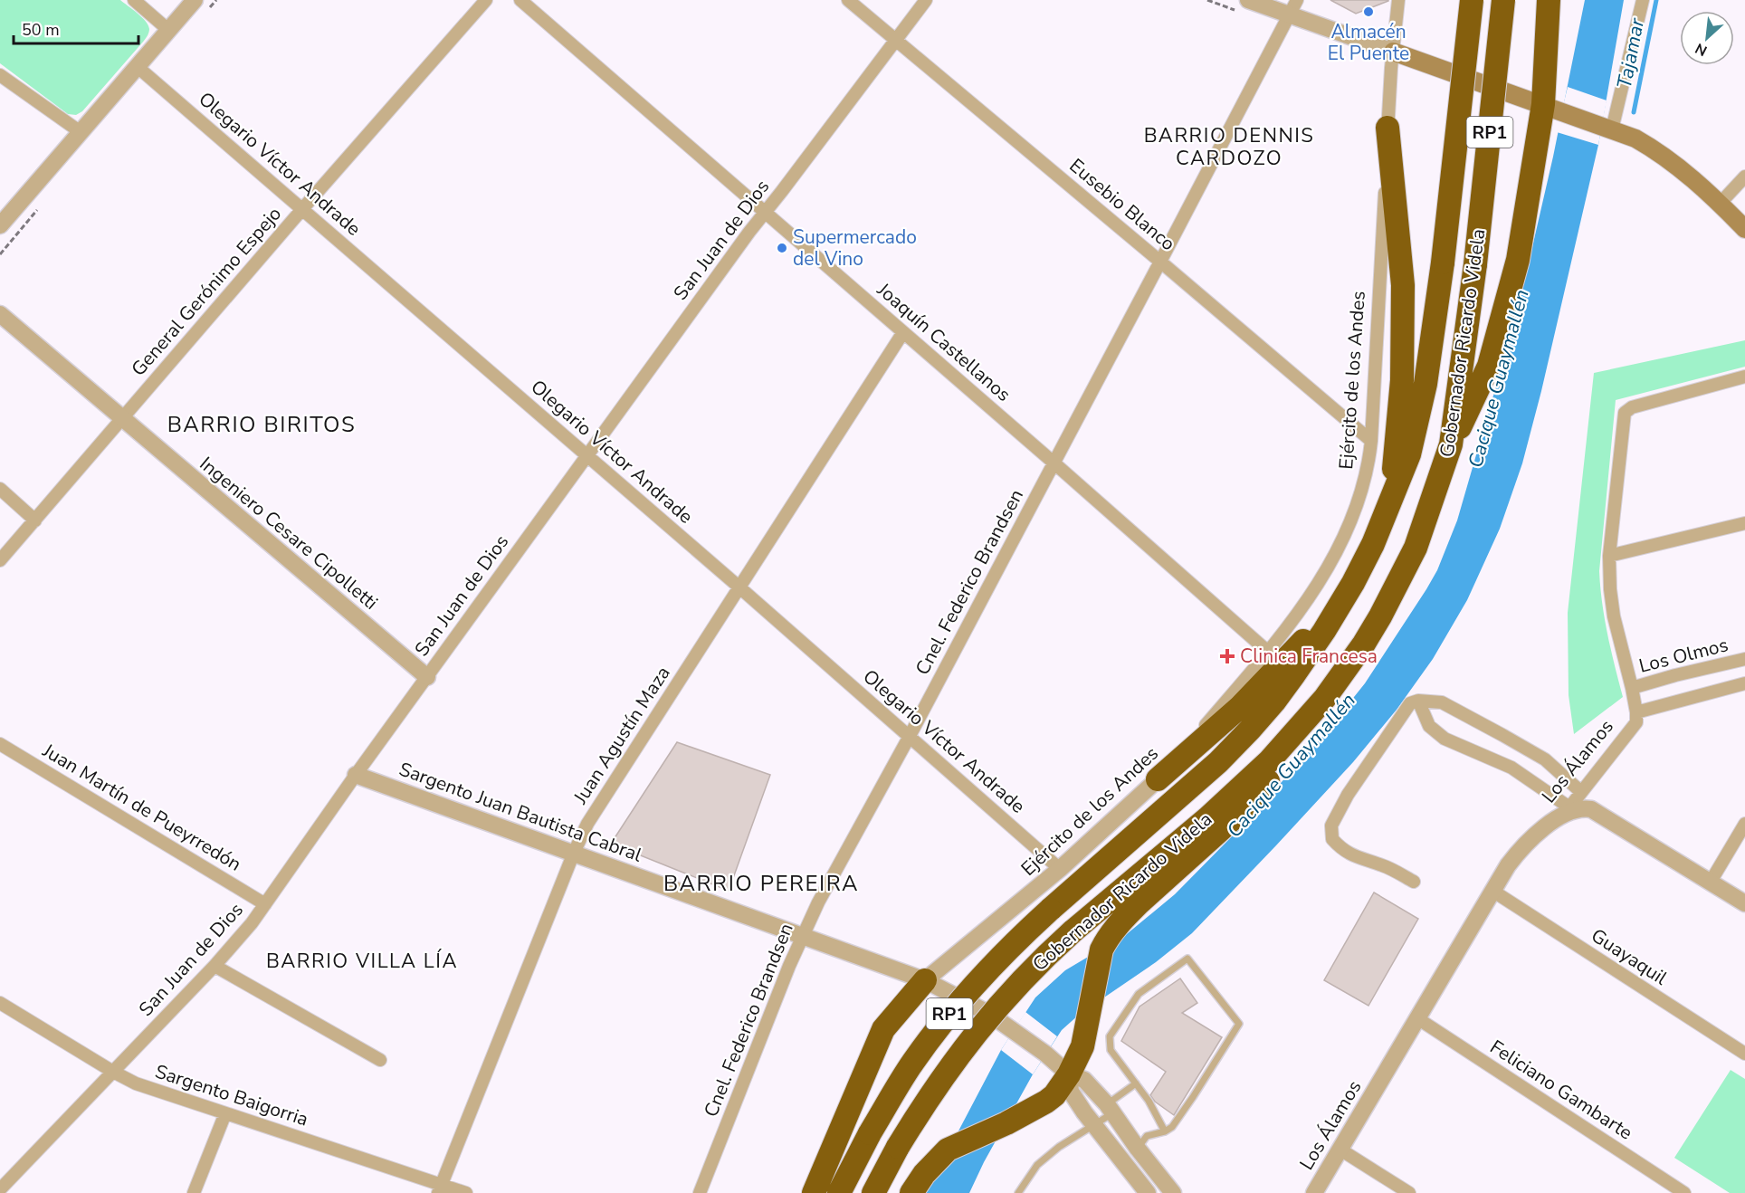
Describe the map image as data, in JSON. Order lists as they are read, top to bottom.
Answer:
{
  "streets": {
    "highway": ["RP1", "Gobernador Ricardo Videla"],
    "street": [
      "Olegario Víctor Andrade",
      "Eusebio Blanco",
      "San Juan de Dios",
      "General Gerónimo Espejo",
      "Joaquín Castellanos",
      "Ejército de los Andes",
      "Ingeniero Cesare Cipolletti",
      "Cnel. Federico Brandsen",
      "Los Olmos",
      "Juan Agustín Maza",
      "Los Álamos",
      "Juan Martín de Pueyrredón",
      "Sargento Juan Bautista Cabral",
      "Guayaquil",
      "Feliciano Gambarte",
      "Sargento Baigorria"
    ]
  },
  "crossings": [
    ["Olegario Víctor Andrade", "San Juan de Dios"],
    ["Olegario Víctor Andrade", "General Gerónimo Espejo"],
    ["Olegario Víctor Andrade", "Ejército de los Andes"],
    ["Olegario Víctor Andrade", "Cnel. Federico Brandsen"],
    ["Olegario Víctor Andrade", "Juan Agustín Maza"],
    ["Eusebio Blanco", "San Juan de Dios"],
    ["Eusebio Blanco", "Ejército de los Andes"],
    ["Eusebio Blanco", "Cnel. Federico Brandsen"],
    ["San Juan de Dios", "Joaquín Castellanos"],
    ["San Juan de Dios", "Ingeniero Cesare Cipolletti"],
    ["San Juan de Dios", "Juan Martín de Pueyrredón"],
    ["San Juan de Dios", "Sargento Juan Bautista Cabral"],
    ["San Juan de Dios", "Sargento Baigorria"],
    ["General Gerónimo Espejo", "Ingeniero Cesare Cipolletti"],
    ["Joaquín Castellanos", "Ejército de los Andes"],
    ["Joaquín Castellanos", "Cnel. Federico Brandsen"],
    ["Joaquín Castellanos", "Juan Agustín Maza"],
    ["Ejército de los Andes", "Sargento Juan Bautista Cabral"],
    ["Cnel. Federico Brandsen", "Sargento Juan Bautista Cabral"],
    ["Los Olmos", "Los Álamos"],
    ["Juan Agustín Maza", "Sargento Juan Bautista Cabral"],
    ["Juan Agustín Maza", "Sargento Baigorria"],
    ["Los Álamos", "Guayaquil"],
    ["Los Álamos", "Feliciano Gambarte"]
  ],
  "districts": [
    "BARRIO DENNIS CARDOZO",
    "BARRIO BIRITOS",
    "BARRIO PEREIRA",
    "BARRIO VILLA LÍA"
  ],
  "water": ["Tajamar", "Cacique Guaymallén"],
  "places": {
    "other": ["Almacén El Puente", "Supermercado del Vino"],
    "health": ["Clinica Francesa"]
  },
  "scale_bar": "50 m",
  "north": "bottom left"
}
